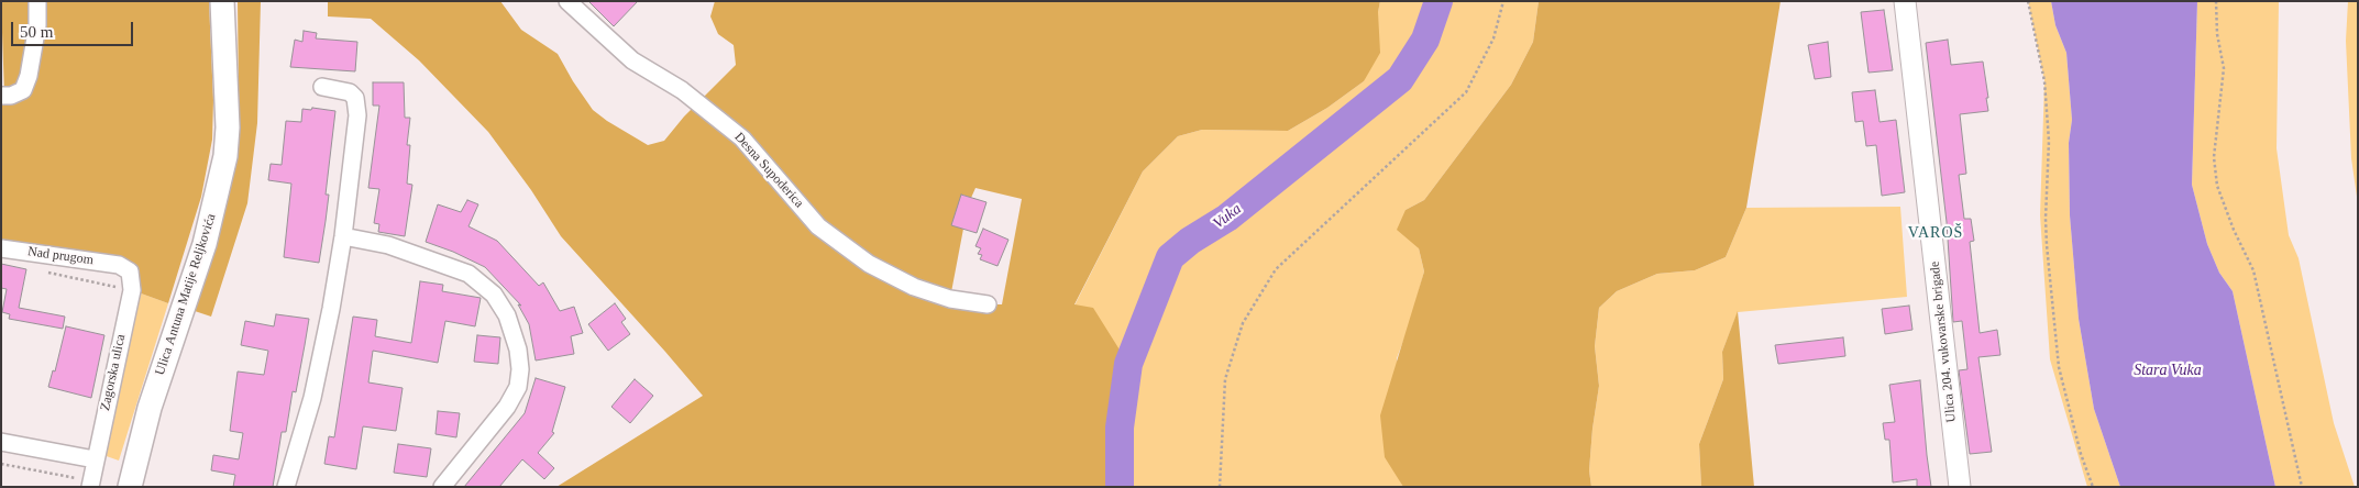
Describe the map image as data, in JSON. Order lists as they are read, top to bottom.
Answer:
{
  "streets": {
    "main road": ["Ulica Antuna Matije Reljkovića"],
    "street": [
      "Desna Supoderica",
      "Nad prugom",
      "Ulica 204. vukovarske brigade",
      "Zagorska ulica"
    ]
  },
  "crossings": [
    ["Nad prugom", "Zagorska ulica"]
  ],
  "districts": ["VAROŠ"],
  "water": ["Vuka", "Stara Vuka"],
  "scale_bar": "50 m"
}
